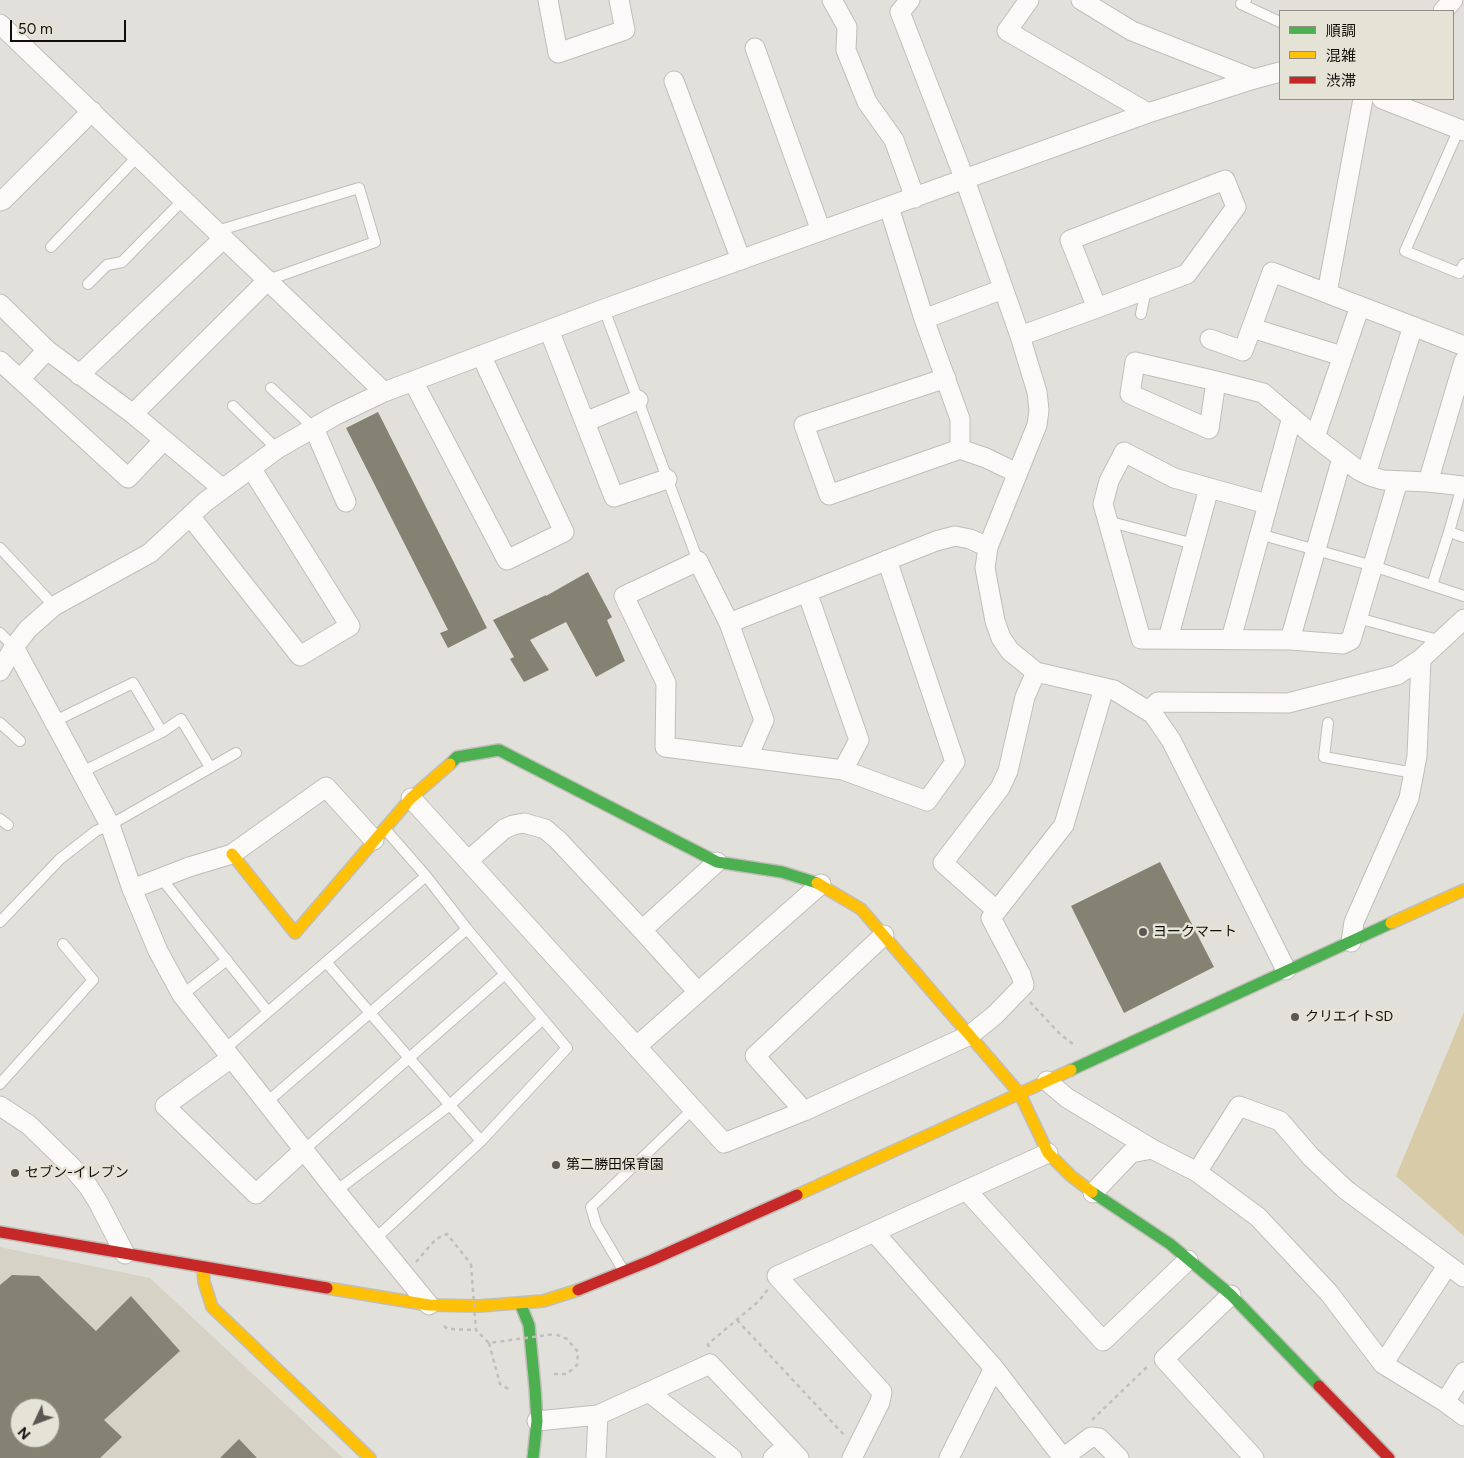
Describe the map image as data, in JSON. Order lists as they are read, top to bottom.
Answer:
{
  "places": [
    "ヨークマート",
    "クリエイトSD",
    "第二勝田保育園",
    "セブン-イレブン"
  ],
  "legend": ["順調", "混雑", "渋滞"],
  "scale_bar": "50 m",
  "north": "bottom left"
}
